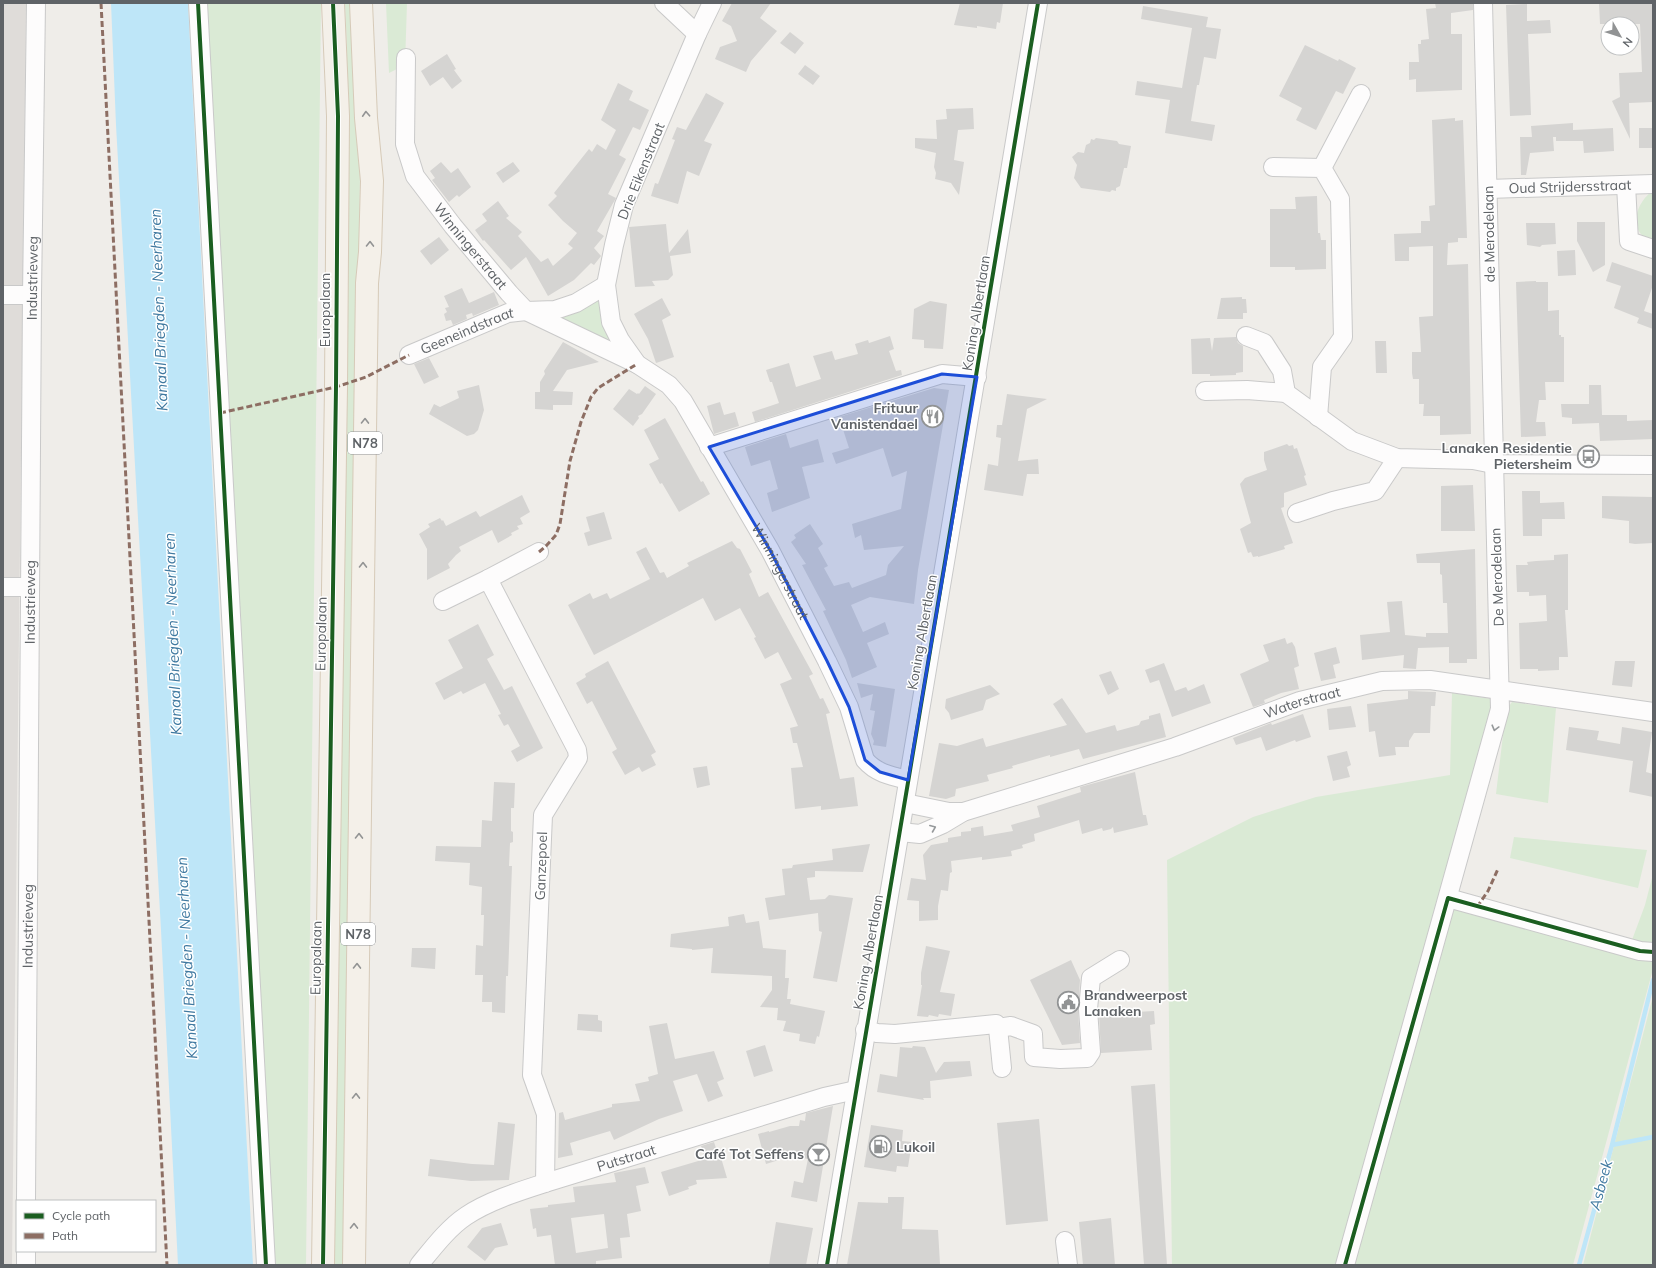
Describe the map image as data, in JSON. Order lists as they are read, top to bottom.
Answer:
{
  "streets": {
    "main road": ["Europalaan", "N78"],
    "street": [
      "Drie Eikenstraat",
      "Oud Strijdersstraat",
      "de Merodelaan",
      "Winningerstraat",
      "Industrieweg",
      "Koning Albertlaan",
      "Geeneindstraat",
      "De Merodelaan",
      "Waterstraat",
      "Ganzepoel",
      "Putstraat"
    ]
  },
  "crossings": [
    ["Drie Eikenstraat", "Winningerstraat"],
    ["Oud Strijdersstraat", "de Merodelaan"],
    ["de Merodelaan", "De Merodelaan"],
    ["Winningerstraat", "Koning Albertlaan"],
    ["Winningerstraat", "Geeneindstraat"],
    ["Koning Albertlaan", "Waterstraat"],
    ["Koning Albertlaan", "Putstraat"],
    ["De Merodelaan", "Waterstraat"],
    ["Ganzepoel", "Putstraat"]
  ],
  "water": ["Kanaal Briegden - Neerharen", "Asbeek"],
  "places": {
    "restaurant": ["Frituur Vanistendael"],
    "bus stop": ["Lanaken Residentie Pietersheim"],
    "public building": ["Brandweerpost Lanaken"],
    "fuel station": ["Lukoil"],
    "bar": ["Café Tot Seffens"]
  },
  "legend": ["Cycle path", "Path"],
  "north": "bottom right"
}
